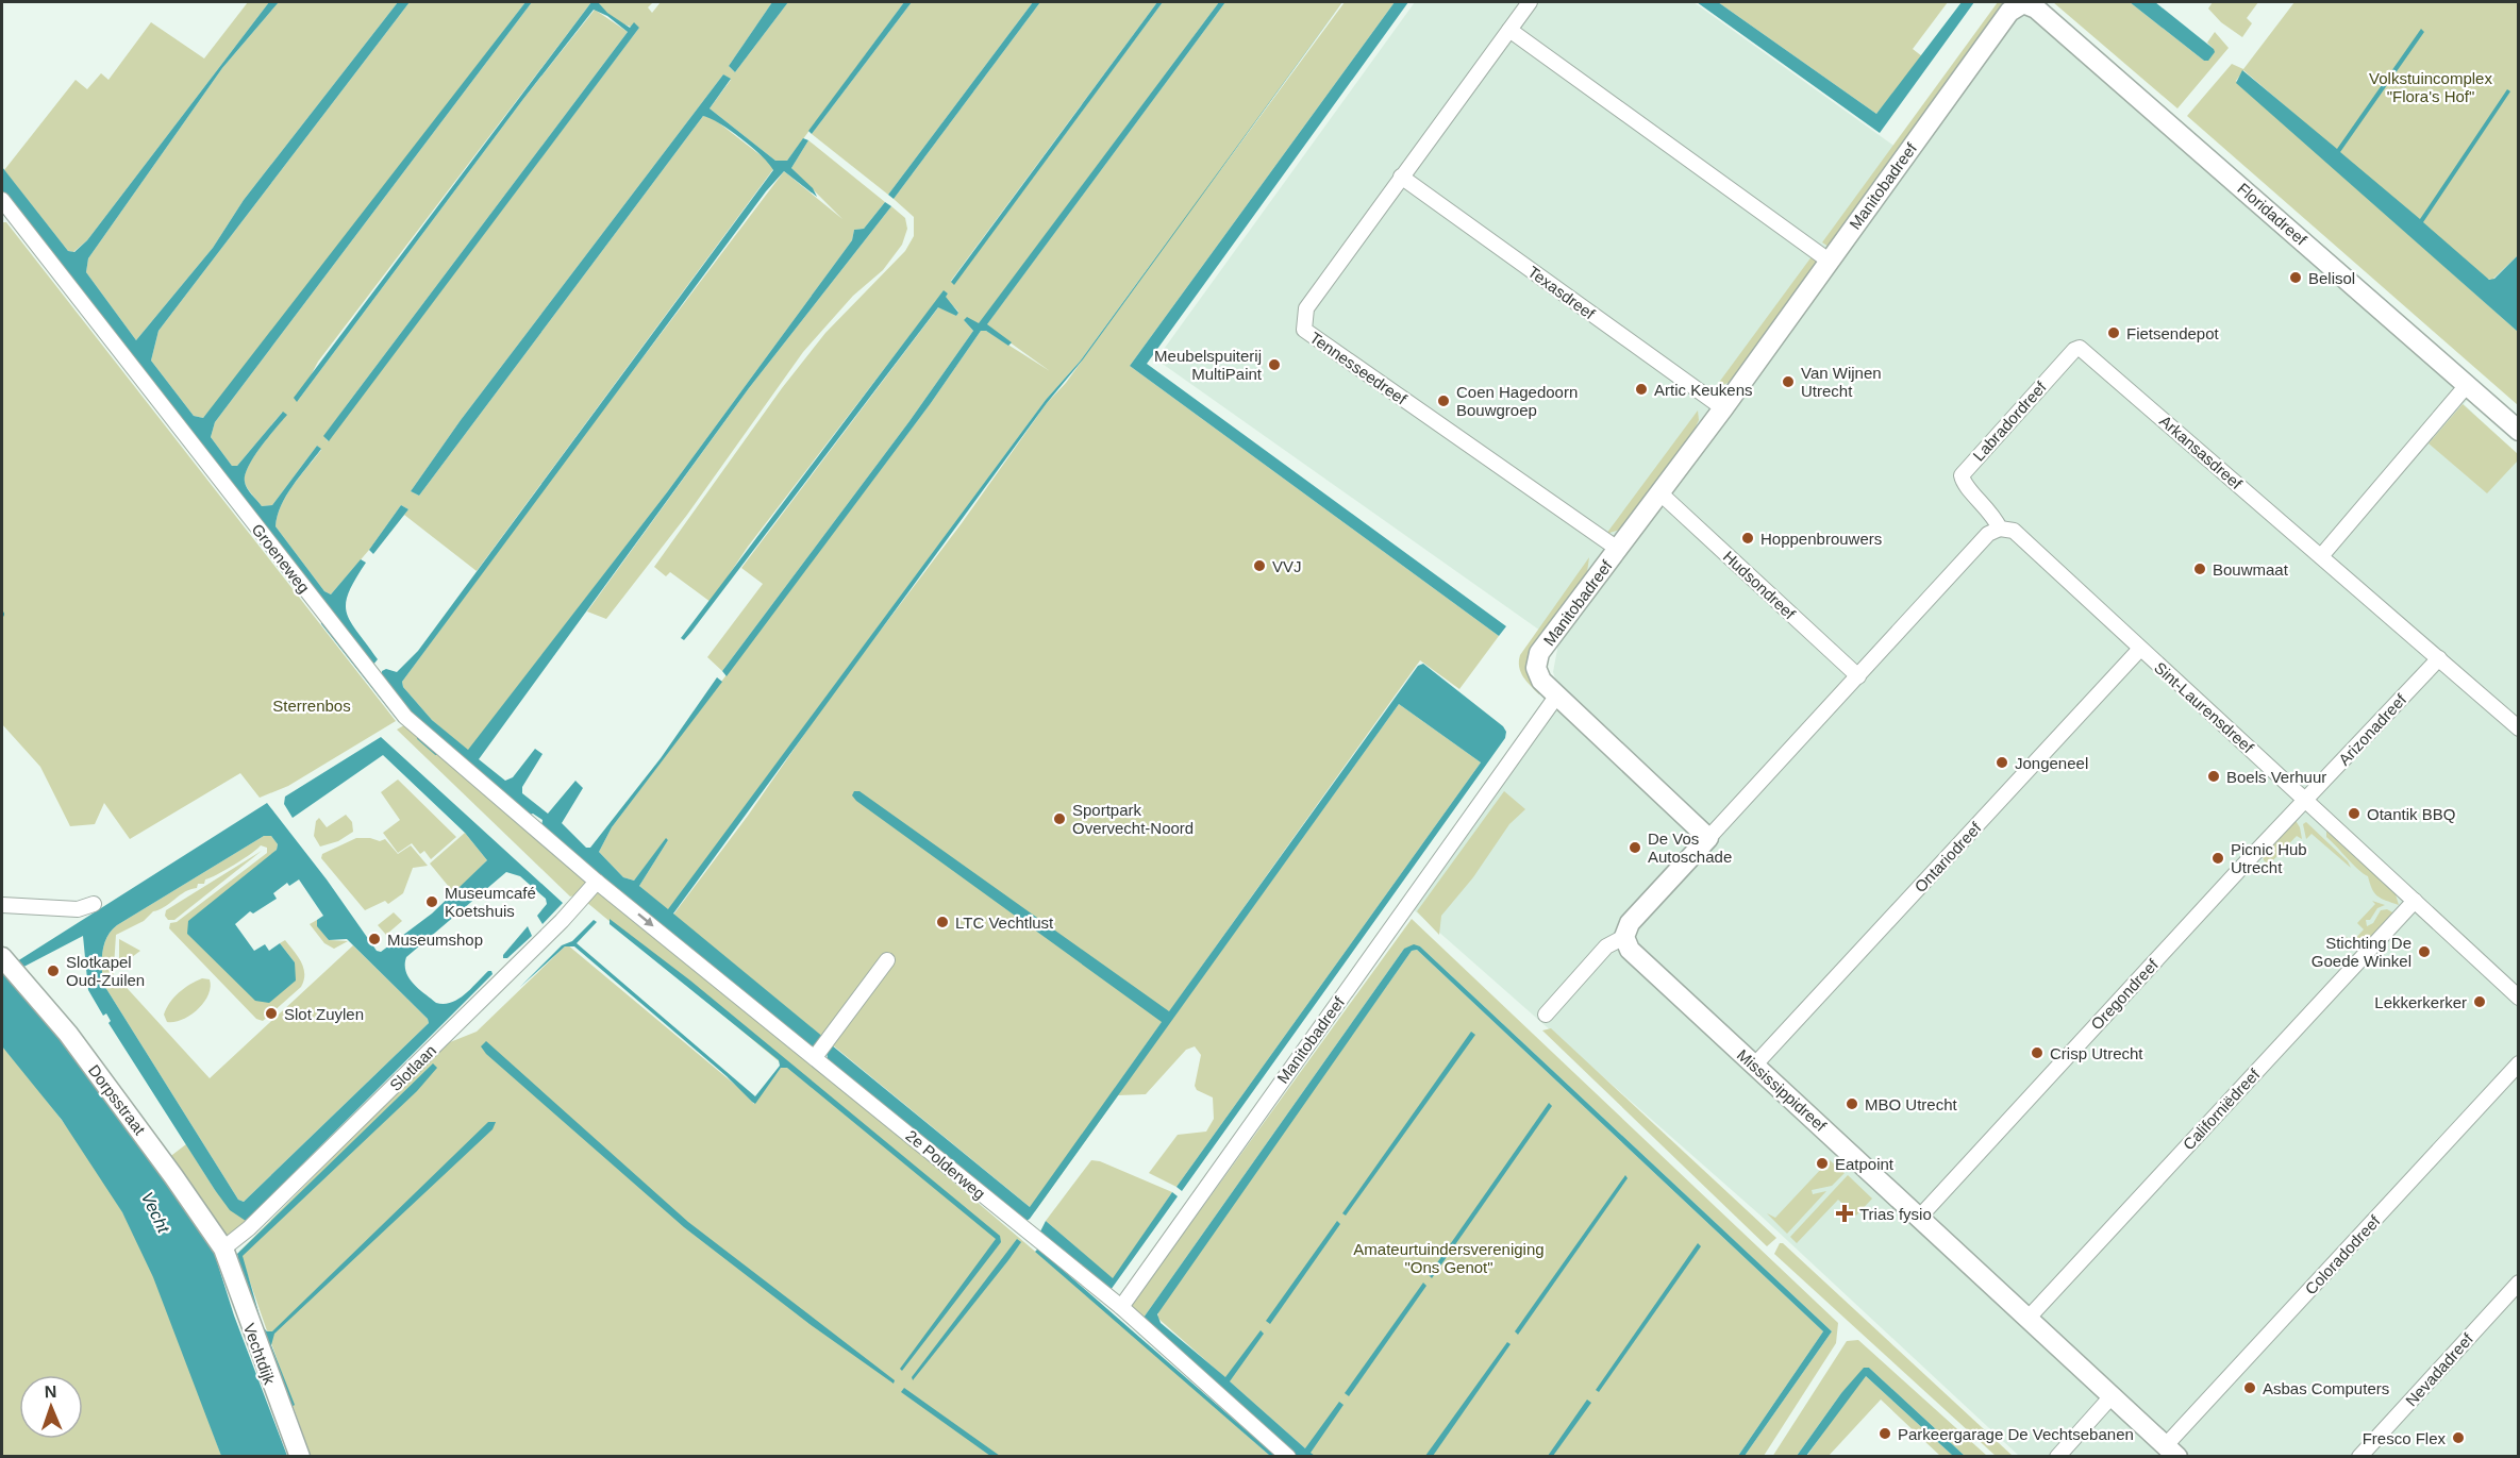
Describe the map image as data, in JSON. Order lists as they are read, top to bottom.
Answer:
{
  "streets": {
    "street": [
      "Manitobadreef",
      "Floridadreef",
      "Texasdreef",
      "Tennesseedreef",
      "Labradordreef",
      "Arkansasdreef",
      "Groeneweg",
      "Hudsondreef",
      "Sint-Laurensdreef",
      "Arizonadreef",
      "Ontariodreef",
      "Oregondreef",
      "Slotlaan",
      "Mississippidreef",
      "Dorpsstraat",
      "Californiëdreef",
      "2e Polderweg",
      "Coloradodreef",
      "Vechtdijk",
      "Nevadadreef"
    ]
  },
  "crossings": [
    ["Manitobadreef", "Floridadreef"],
    ["Manitobadreef", "Texasdreef"],
    ["Manitobadreef", "Tennesseedreef"],
    ["Manitobadreef", "Hudsondreef"],
    ["Manitobadreef", "2e Polderweg"],
    ["Texasdreef", "Tennesseedreef"],
    ["Labradordreef", "Arkansasdreef"],
    ["Labradordreef", "Sint-Laurensdreef"],
    ["Arkansasdreef", "Arizonadreef"],
    ["Groeneweg", "Slotlaan"],
    ["Groeneweg", "2e Polderweg"],
    ["Sint-Laurensdreef", "Arizonadreef"],
    ["Sint-Laurensdreef", "Ontariodreef"],
    ["Sint-Laurensdreef", "Oregondreef"],
    ["Sint-Laurensdreef", "Californiëdreef"],
    ["Arizonadreef", "Oregondreef"],
    ["Ontariodreef", "Mississippidreef"],
    ["Oregondreef", "Mississippidreef"],
    ["Slotlaan", "Dorpsstraat"],
    ["Slotlaan", "2e Polderweg"],
    ["Slotlaan", "Vechtdijk"],
    ["Mississippidreef", "Californiëdreef"],
    ["Mississippidreef", "Coloradodreef"],
    ["Dorpsstraat", "Vechtdijk"]
  ],
  "water": ["Vecht"],
  "parks": ["Volkstuincomplex \"Flora's Hof\"", "Sterrenbos", "Amateurtuindersvereniging \"Ons Genot\""],
  "places": {
    "other": [
      "Belisol",
      "Fietsendepot",
      "Meubelspuiterij MultiPaint",
      "Van Wijnen Utrecht",
      "Artic Keukens",
      "Coen Hagedoorn Bouwgroep",
      "Hoppenbrouwers",
      "VVJ",
      "Bouwmaat",
      "Jongeneel",
      "Boels Verhuur",
      "Otantik BBQ",
      "Sportpark Overvecht-Noord",
      "De Vos Autoschade",
      "Picnic Hub Utrecht",
      "Museumcafé Koetshuis",
      "LTC Vechtlust",
      "Museumshop",
      "Stichting De Goede Winkel",
      "Slotkapel Oud-Zuilen",
      "Lekkerkerker",
      "Slot Zuylen",
      "Crisp Utrecht",
      "MBO Utrecht",
      "Eatpoint",
      "Asbas Computers",
      "Parkeergarage De Vechtsebanen",
      "Fresco Flex"
    ],
    "health": ["Trias fysio"]
  },
  "north": "top"
}
